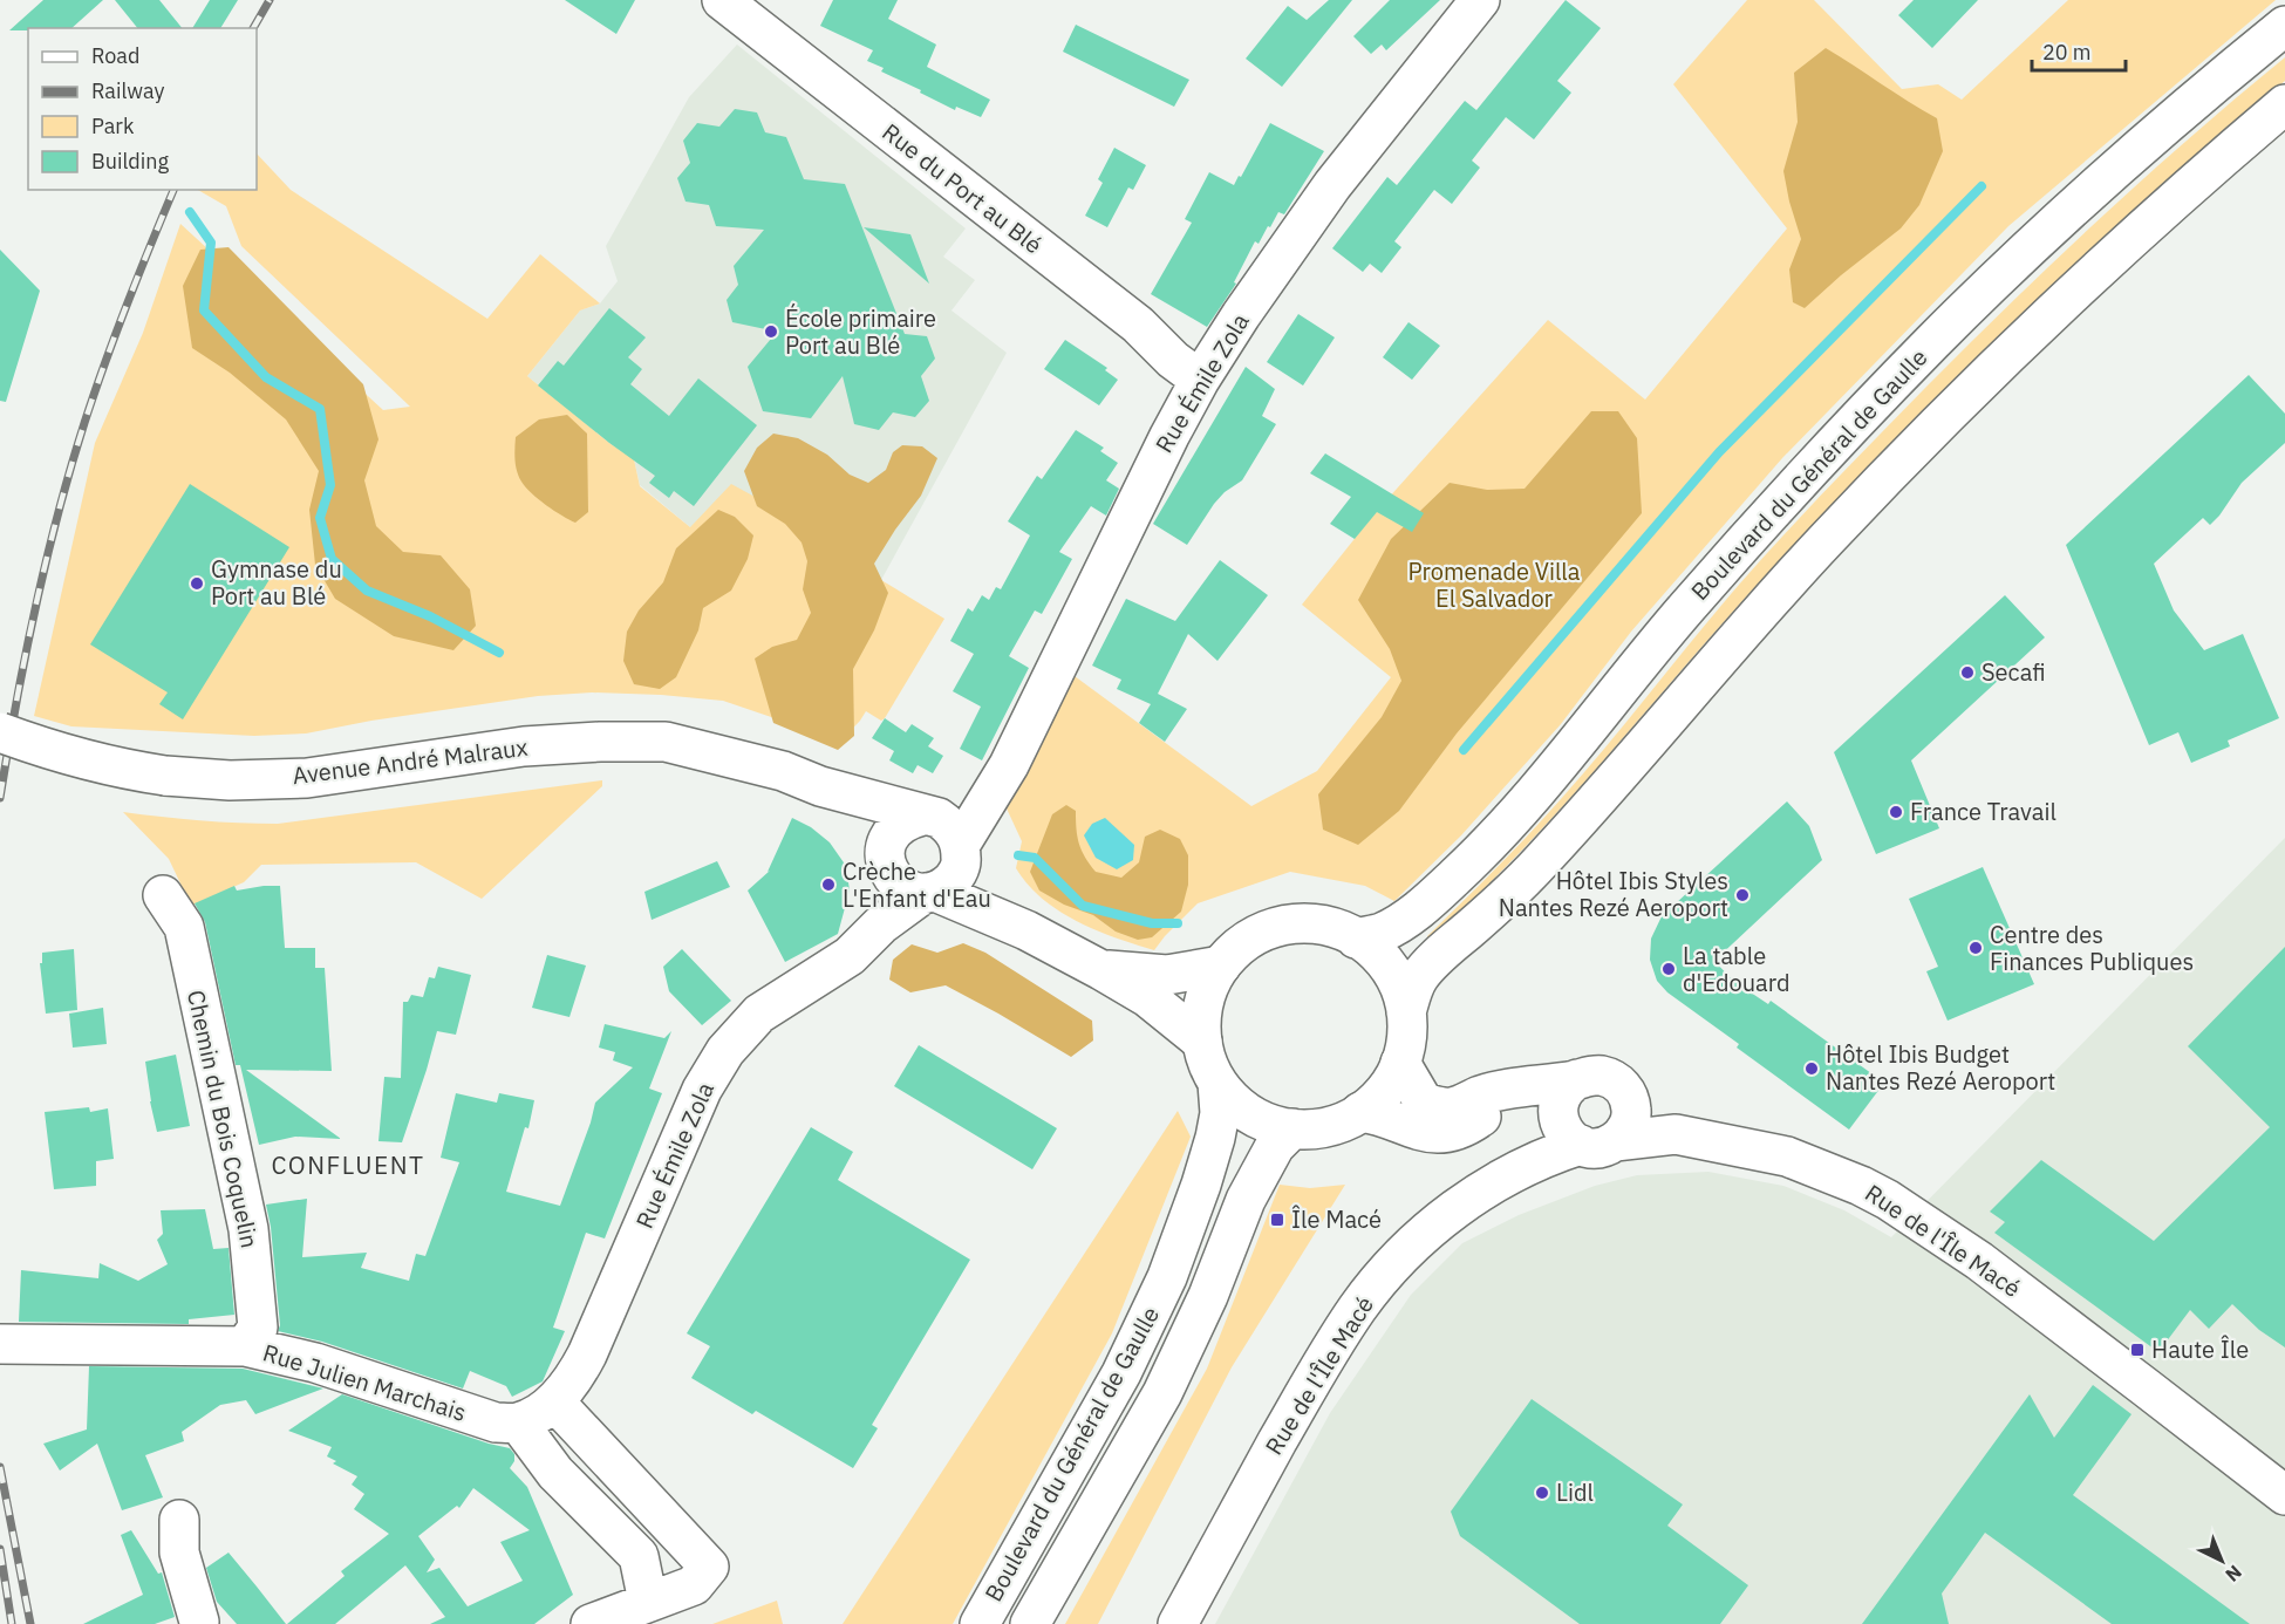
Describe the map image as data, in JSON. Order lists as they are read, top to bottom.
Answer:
{
  "streets": {
    "street": [
      "Rue du Port au Blé",
      "Rue Émile Zola",
      "Boulevard du Général de Gaulle",
      "Avenue André Malraux",
      "Chemin du Bois Coquelin",
      "Rue de l'Île Macé",
      "Rue Julien Marchais"
    ]
  },
  "crossings": [
    ["Rue du Port au Blé", "Rue Émile Zola"],
    ["Rue Émile Zola", "Avenue André Malraux"],
    ["Rue Émile Zola", "Rue Julien Marchais"],
    ["Boulevard du Général de Gaulle", "Avenue André Malraux"],
    ["Chemin du Bois Coquelin", "Rue Julien Marchais"]
  ],
  "districts": ["CONFLUENT"],
  "parks": ["Promenade Villa El Salvador"],
  "places": {
    "other": [
      "École primaire Port au Blé",
      "Gymnase du Port au Blé",
      "Secafi",
      "France Travail",
      "Crèche L'Enfant d'Eau",
      "Hôtel Ibis Styles Nantes Rezé Aeroport",
      "Centre des Finances Publiques",
      "La table d'Edouard",
      "Hôtel Ibis Budget Nantes Rezé Aeroport",
      "Lidl"
    ],
    "transit": ["Île Macé", "Haute Île"]
  },
  "legend": [
    "Road",
    "Railway",
    "Park",
    "Building"
  ],
  "scale_bar": "20 m",
  "north": "bottom right"
}
